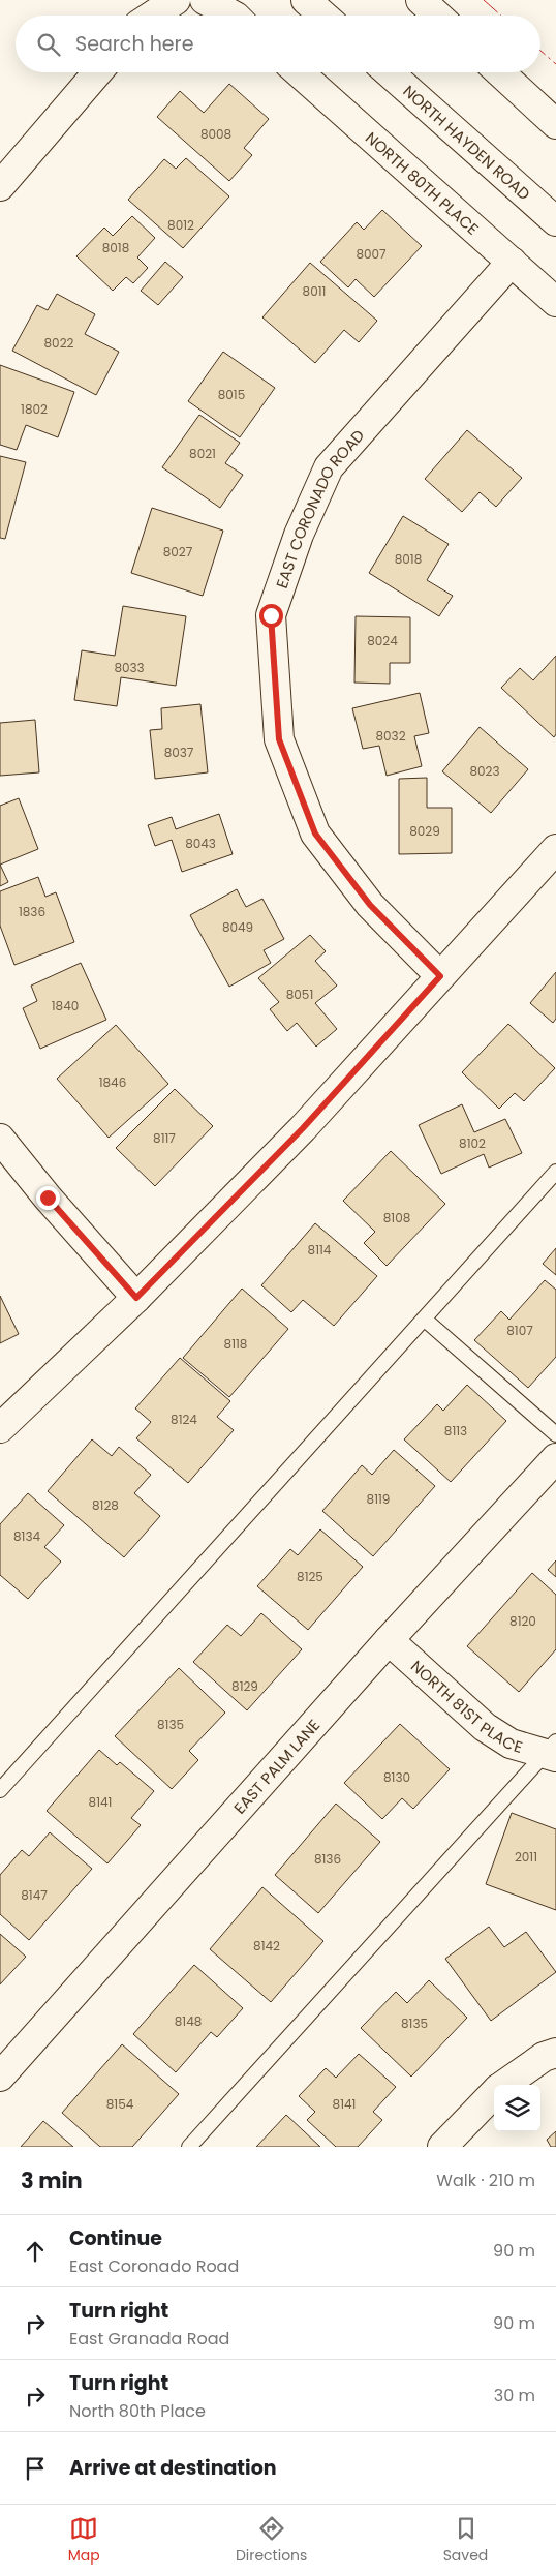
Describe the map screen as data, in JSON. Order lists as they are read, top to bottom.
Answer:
{
  "streets": {
    "street": [
      "NORTH HAYDEN ROAD",
      "NORTH 80TH PLACE",
      "EAST CORONADO ROAD",
      "NORTH 81ST PLACE",
      "EAST PALM LANE"
    ]
  },
  "crossings": [
    ["NORTH 80TH PLACE", "EAST CORONADO ROAD"],
    ["NORTH 81ST PLACE", "EAST PALM LANE"]
  ],
  "house_numbers": [
    "8008",
    "8012",
    "8018",
    "8007",
    "8011",
    "8022",
    "8015",
    "1802",
    "8021",
    "8027",
    "8018",
    "8024",
    "8033",
    "8032",
    "8037",
    "8023",
    "8029",
    "8043",
    "1836",
    "8049",
    "8051",
    "1840",
    "1846",
    "8117",
    "8102",
    "8108",
    "8114",
    "8107",
    "8118",
    "8124",
    "8113",
    "8119",
    "8128",
    "8134",
    "8125",
    "8120",
    "8129",
    "8135",
    "8130",
    "8141",
    "2011",
    "8136",
    "8147",
    "8142",
    "8148",
    "8135",
    "8154",
    "8141"
  ],
  "page": {
    "search": "Search here",
    "heading": ["3 min", "Walk · 210 m"],
    "list": [
      ["Continue", "East Coronado Road", "90 m"],
      ["Turn right", "East Granada Road", "90 m"],
      ["Turn right", "North 80th Place", "30 m"],
      "Arrive at destination"
    ],
    "nav": ["Map", "Directions", "Saved"]
  }
}
